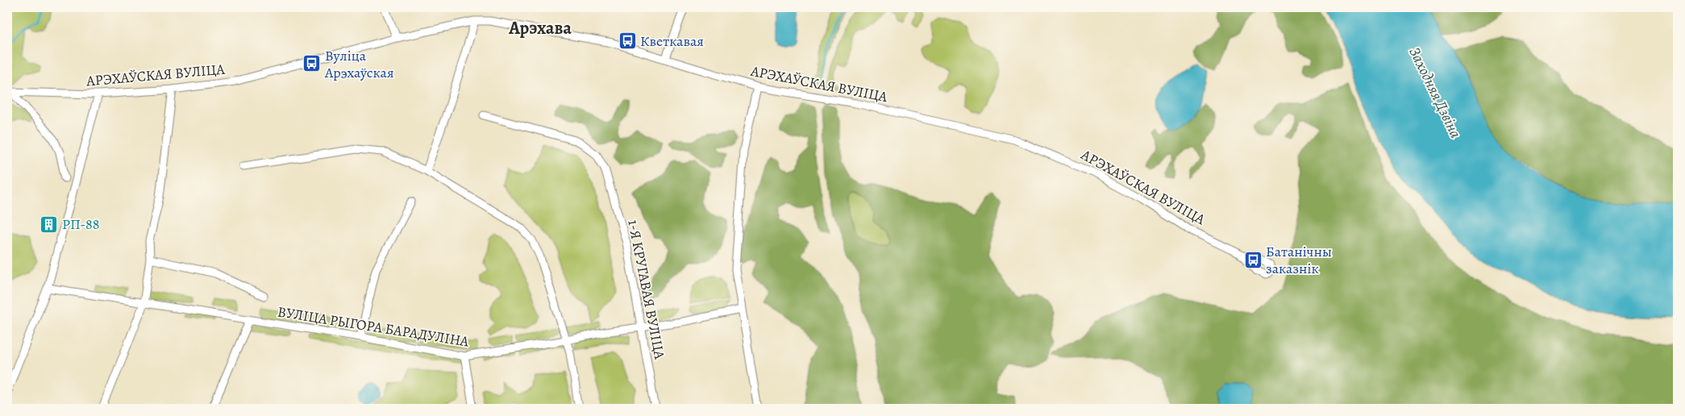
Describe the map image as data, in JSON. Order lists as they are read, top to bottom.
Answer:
{
  "streets": {
    "street": ["АРЭХАЎСКАЯ ВУЛІЦА", "1-Я КРУГАВАЯ ВУЛІЦА", "ВУЛІЦА РЫГОРА БАРАДУЛІНА"]
  },
  "crossings": [
    ["1-Я КРУГАВАЯ ВУЛІЦА", "ВУЛІЦА РЫГОРА БАРАДУЛІНА"]
  ],
  "districts": ["Арэхава"],
  "water": ["Заходняя Дзвіна"],
  "places": {
    "bus stop": ["Кветкавая", "Вуліца Арэхаўская", "Батанічны заказнік"],
    "building": ["РП-88"]
  }
}
